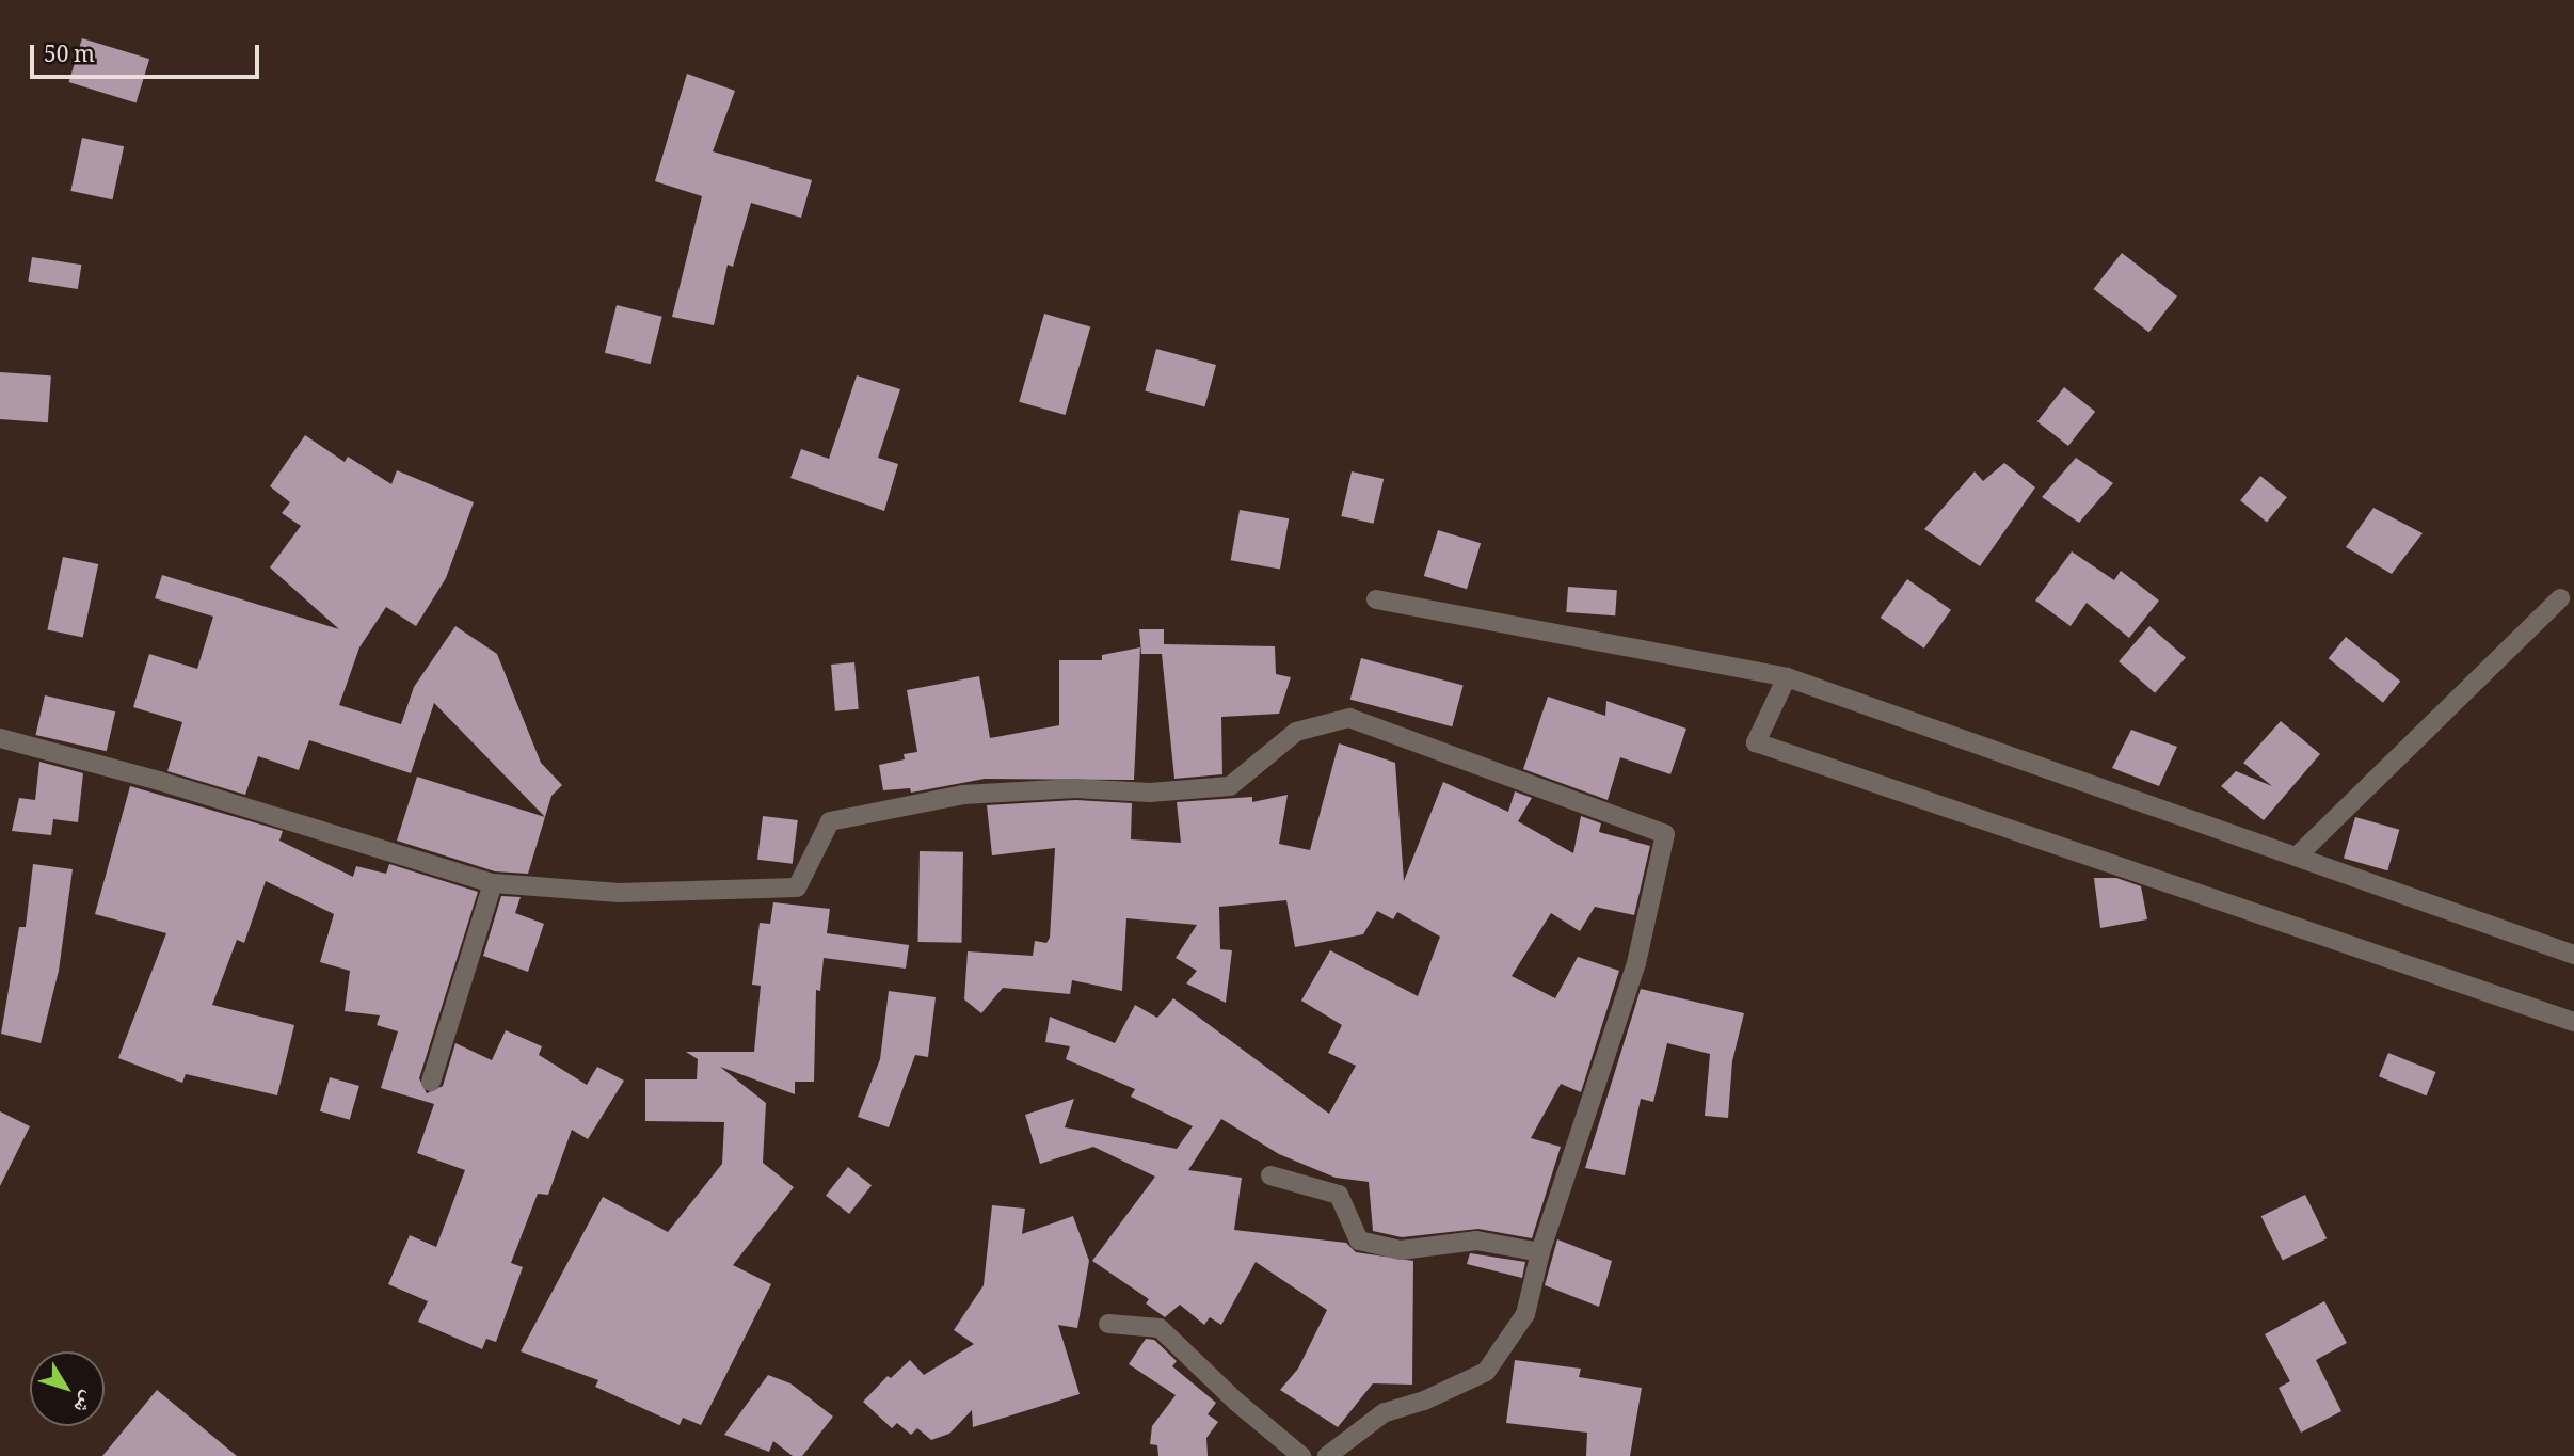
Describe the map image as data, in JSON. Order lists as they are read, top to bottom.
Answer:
{
  "scale_bar": "50 m",
  "north": "bottom right"
}
